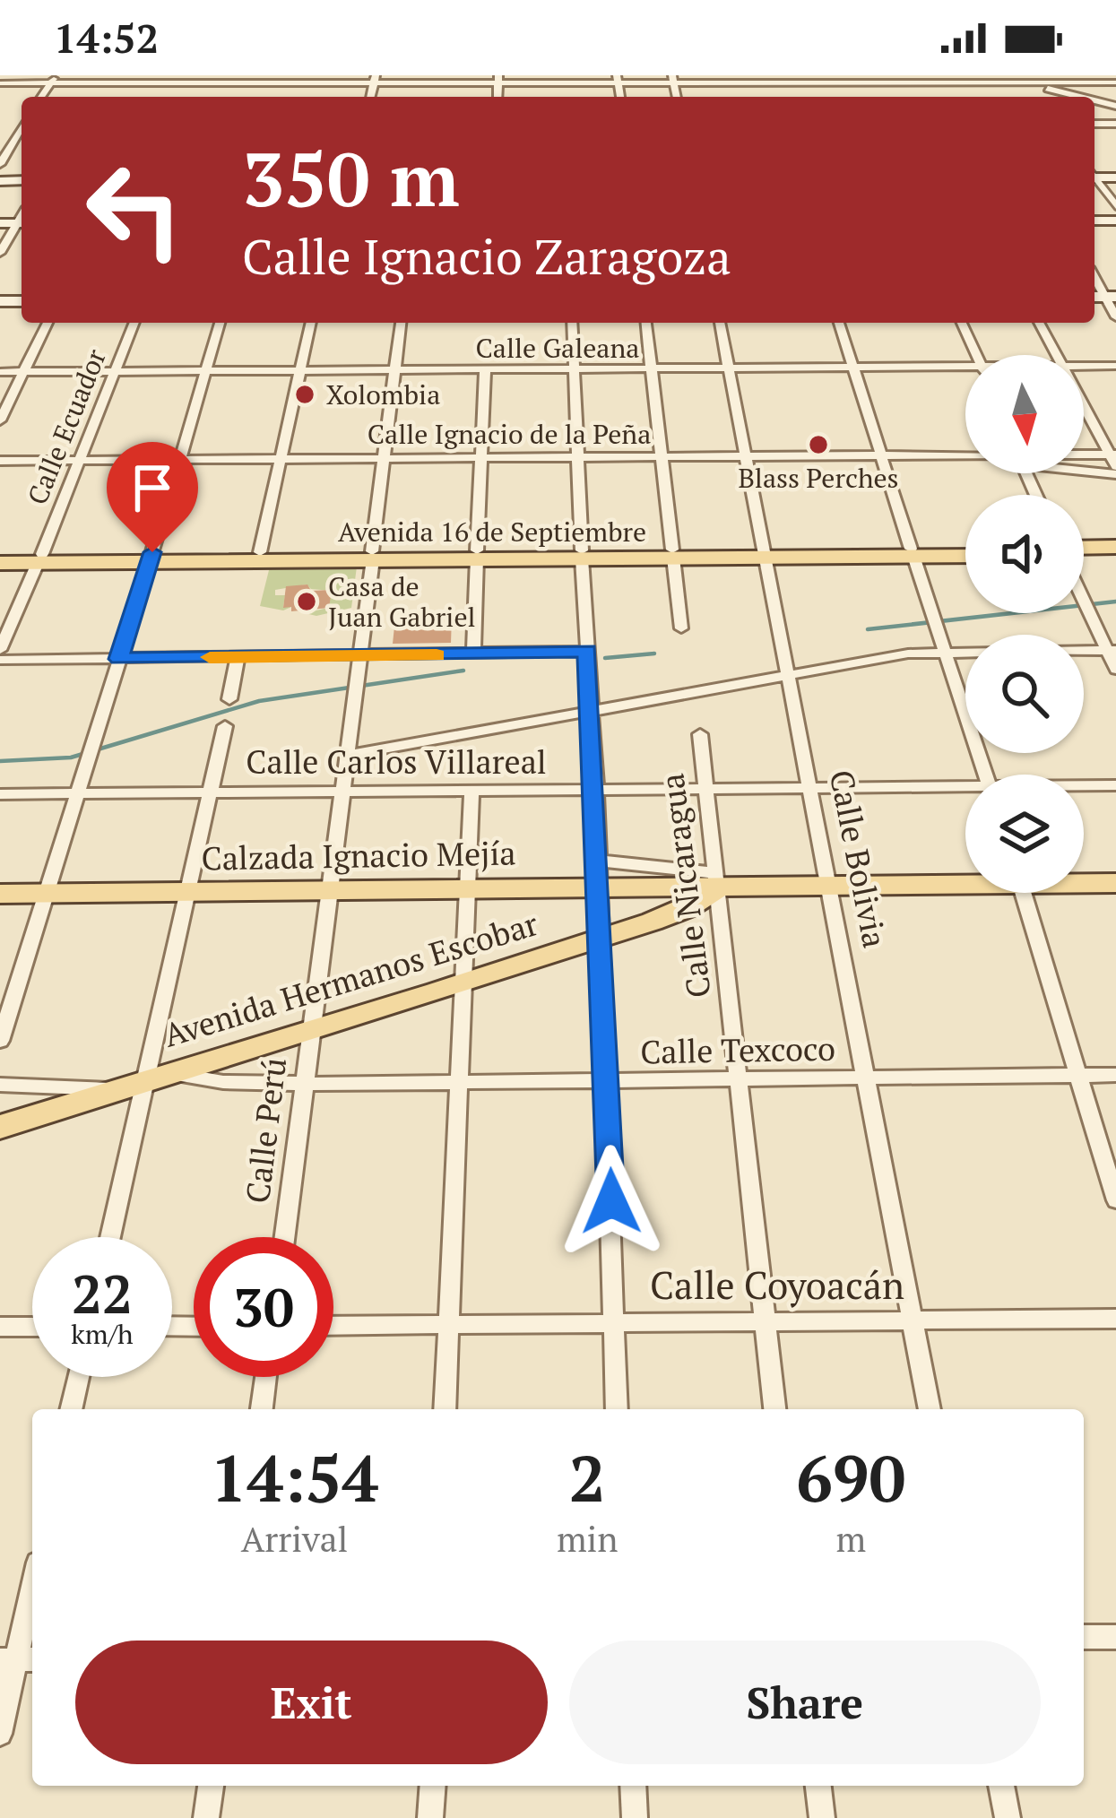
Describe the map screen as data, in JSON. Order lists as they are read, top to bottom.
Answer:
{
  "streets": {
    "main road": ["Avenida 16 de Septiembre", "Calzada Ignacio Mejía", "Avenida Hermanos Escobar"],
    "street": [
      "Calle Galeana",
      "Calle Ecuador",
      "Calle Ignacio de la Peña",
      "Calle Carlos Villareal",
      "Calle Bolivia",
      "Calle Nicaragua",
      "Calle Texcoco",
      "Calle Perú",
      "Calle Coyoacán"
    ]
  },
  "crossings": [
    ["Calle Galeana", "Calle Ecuador"],
    ["Calle Galeana", "Calle Bolivia"],
    ["Calle Galeana", "Calle Perú"],
    ["Calle Ecuador", "Calle Ignacio de la Peña"],
    ["Calle Ecuador", "Avenida 16 de Septiembre"],
    ["Calle Ignacio de la Peña", "Calle Bolivia"],
    ["Calle Ignacio de la Peña", "Calle Perú"],
    ["Avenida 16 de Septiembre", "Calle Bolivia"],
    ["Avenida 16 de Septiembre", "Calle Perú"],
    ["Calle Carlos Villareal", "Calle Bolivia"],
    ["Calle Carlos Villareal", "Calle Nicaragua"],
    ["Calle Carlos Villareal", "Calle Perú"],
    ["Calzada Ignacio Mejía", "Calle Bolivia"],
    ["Calzada Ignacio Mejía", "Calle Nicaragua"],
    ["Calzada Ignacio Mejía", "Avenida Hermanos Escobar"],
    ["Calzada Ignacio Mejía", "Calle Perú"],
    ["Calle Bolivia", "Calle Texcoco"],
    ["Calle Bolivia", "Calle Coyoacán"],
    ["Calle Nicaragua", "Avenida Hermanos Escobar"],
    ["Calle Nicaragua", "Calle Texcoco"],
    ["Calle Nicaragua", "Calle Coyoacán"],
    ["Avenida Hermanos Escobar", "Calle Texcoco"],
    ["Avenida Hermanos Escobar", "Calle Perú"],
    ["Calle Texcoco", "Calle Perú"]
  ],
  "places": ["Xolombia", "Blass Perches", "Casa de Juan Gabriel"],
  "north": "bottom",
  "page": {
    "status": "14:52",
    "turn": ["350 m", "Calle Ignacio Zaragoza"],
    "speed": "22 km/h",
    "limit": "30",
    "eta": [
      "14:54",
      "Arrival",
      "2",
      "min",
      "690",
      "m"
    ],
    "buttons": ["Exit", "Share"]
  }
}
